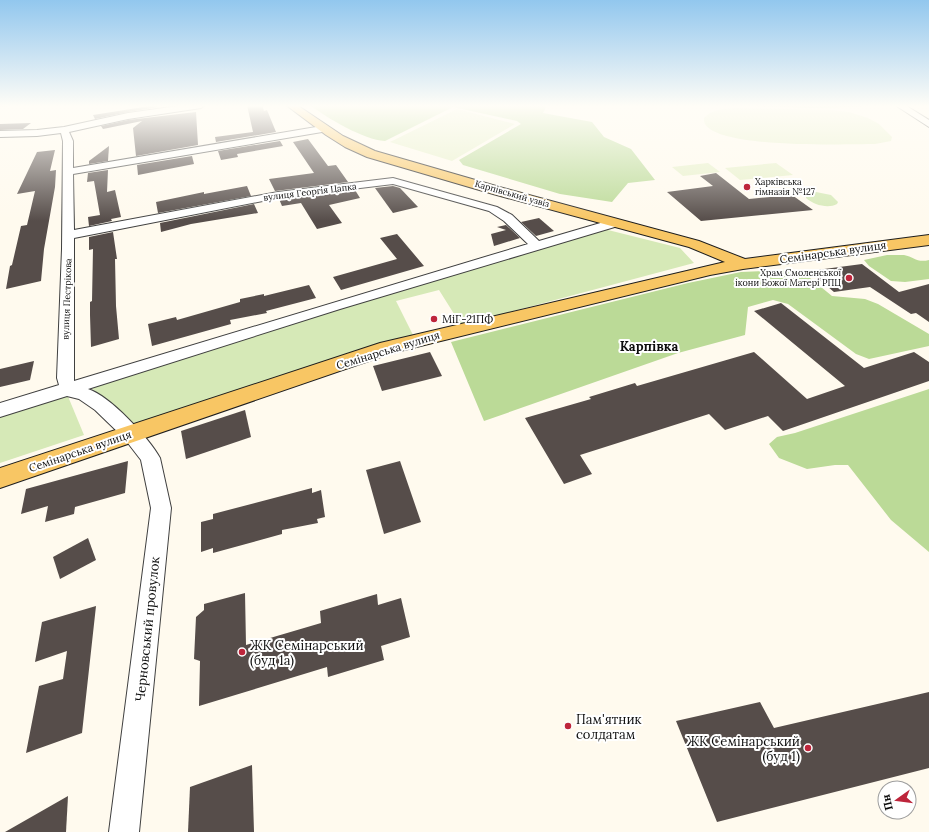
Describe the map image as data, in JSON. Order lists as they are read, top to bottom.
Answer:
{
  "streets": {
    "main road": ["Карпівський узвіз", "Семінарська вулиця"],
    "street": ["вулиця Георгія Цапка", "вулиця Пестрікова", "Черновський провулок"]
  },
  "crossings": [
    ["вулиця Георгія Цапка", "вулиця Пестрікова"],
    ["Карпівський узвіз", "Семінарська вулиця"],
    ["Семінарська вулиця", "Черновський провулок"]
  ],
  "districts": ["Карпівка"],
  "places": [
    "Харківська гімназія №127",
    "Храм Смоленської ікони Божої Матері РПЦ",
    "МіГ-21ПФ",
    "ЖК Семінарський (буд 1а)",
    "Пам'ятник солдатам",
    "ЖК Семінарський (буд 1)"
  ],
  "north": "left"
}
